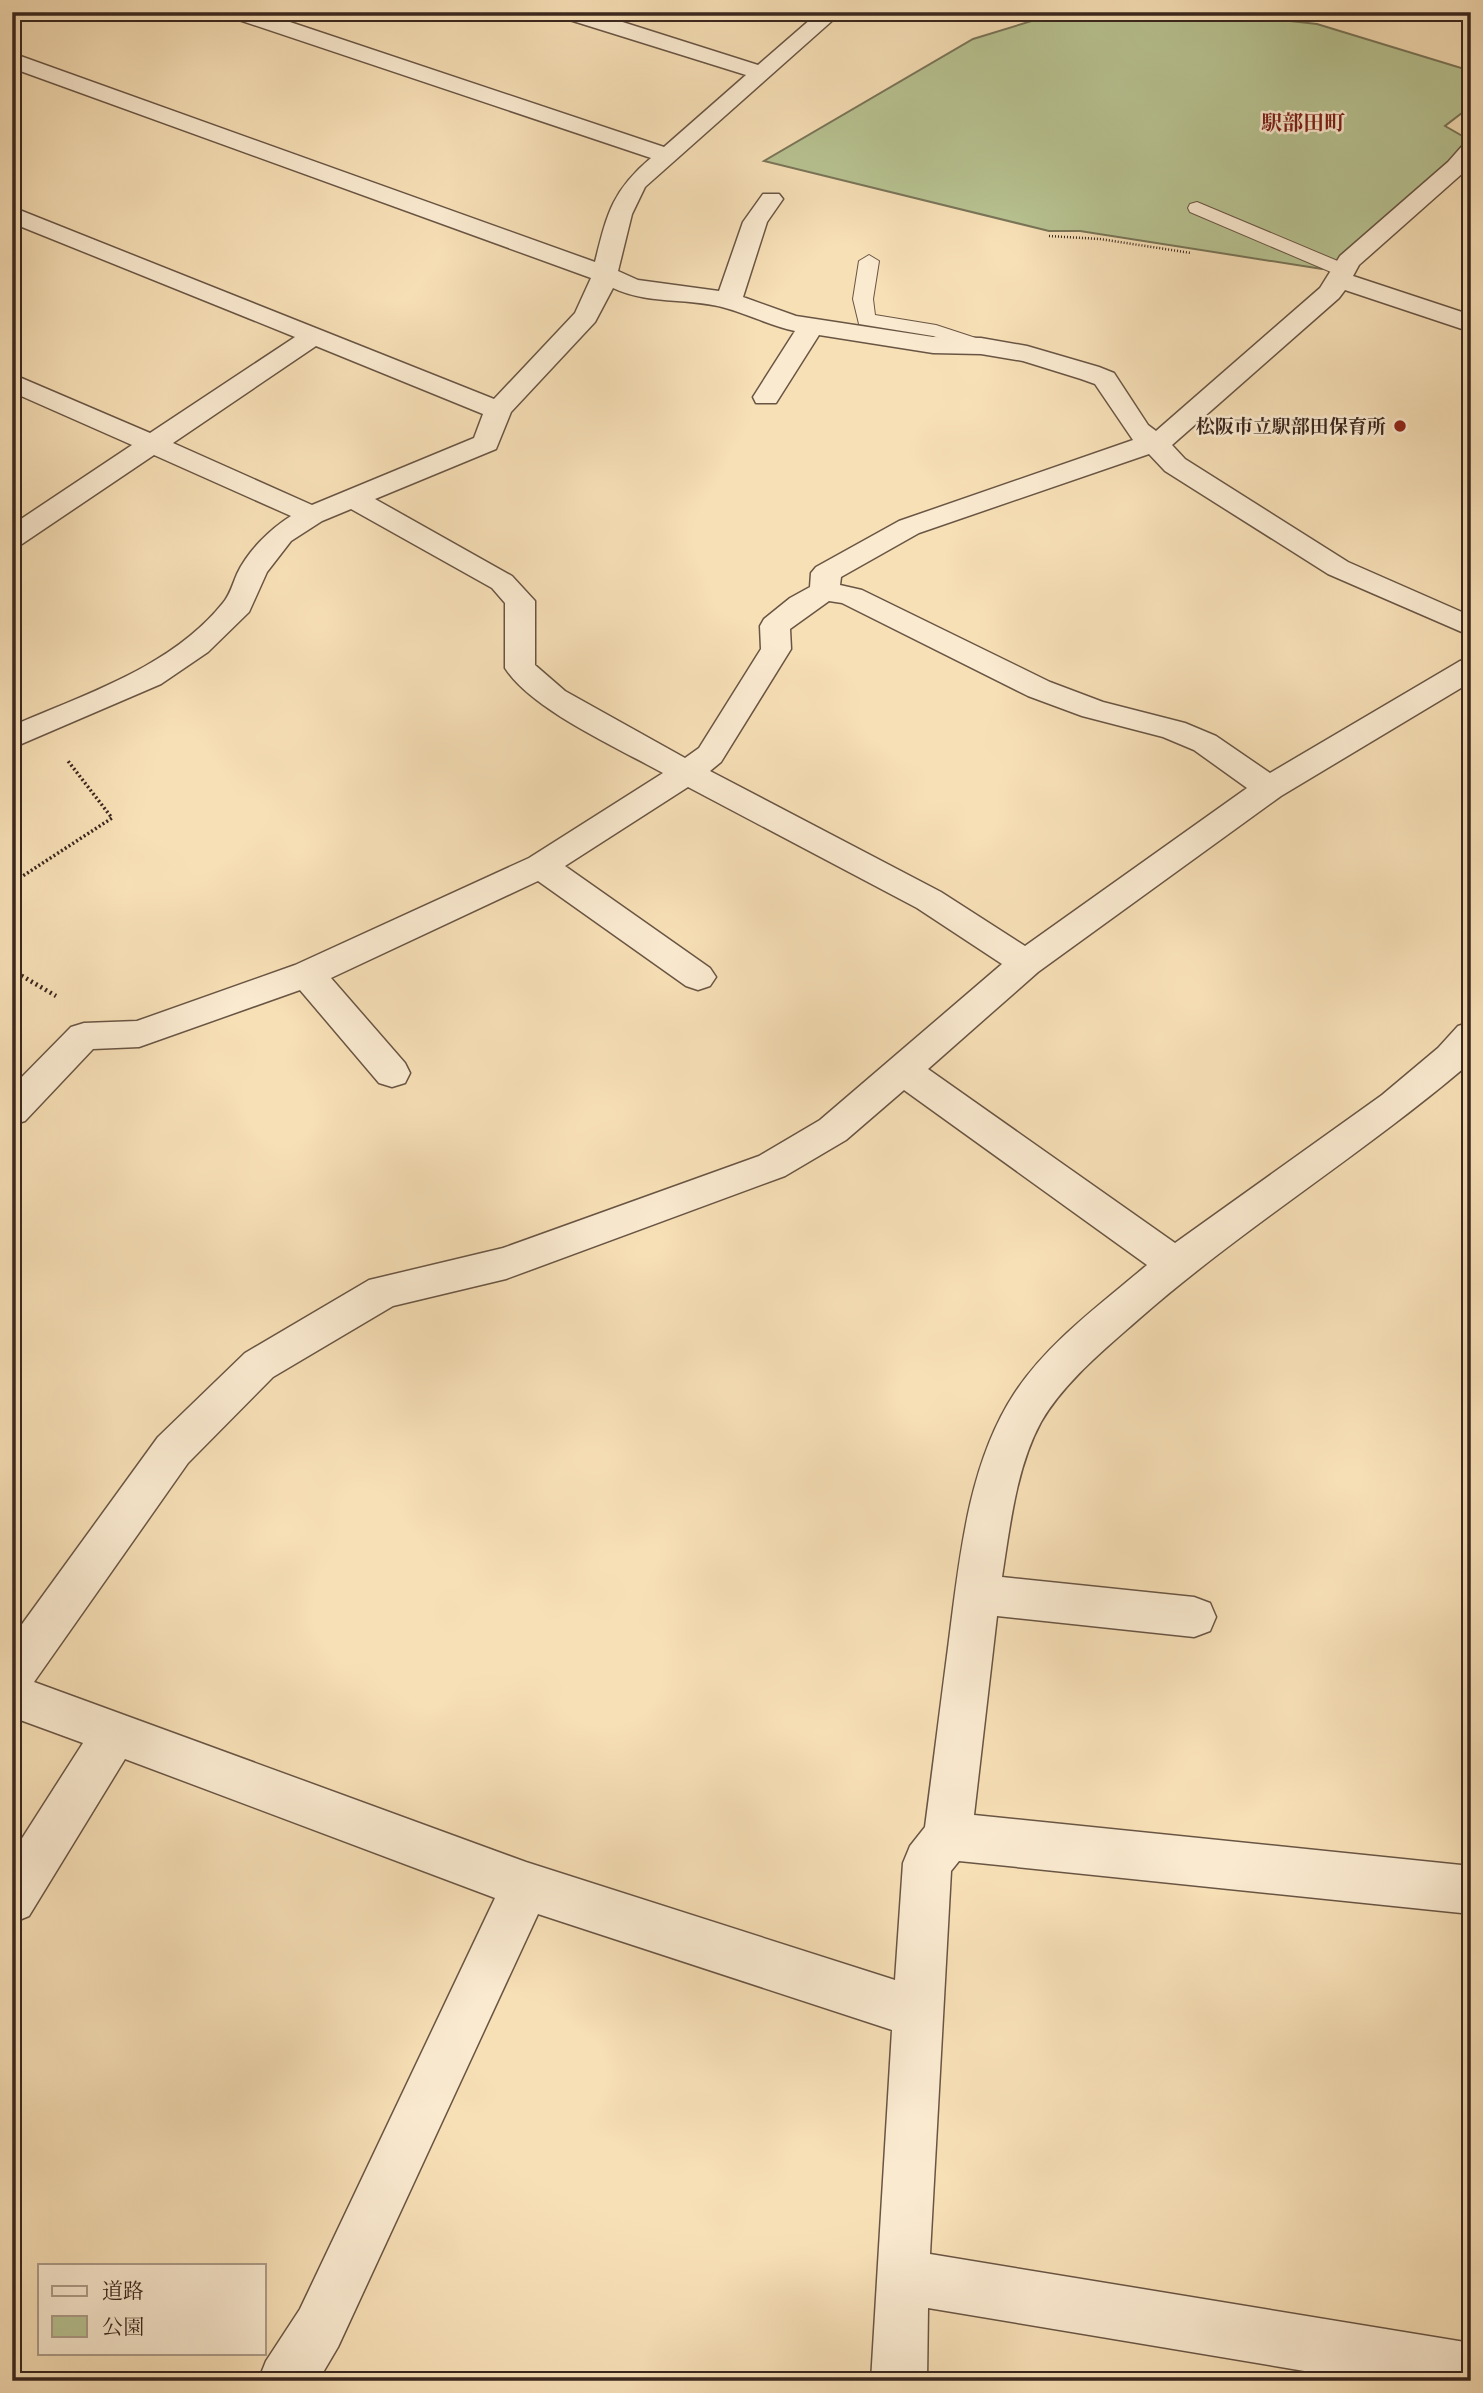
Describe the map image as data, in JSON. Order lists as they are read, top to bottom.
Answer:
{
  "districts": ["駅部田町"],
  "places": ["松阪市立駅部田保育所"],
  "legend": ["道路", "公園"]
}
